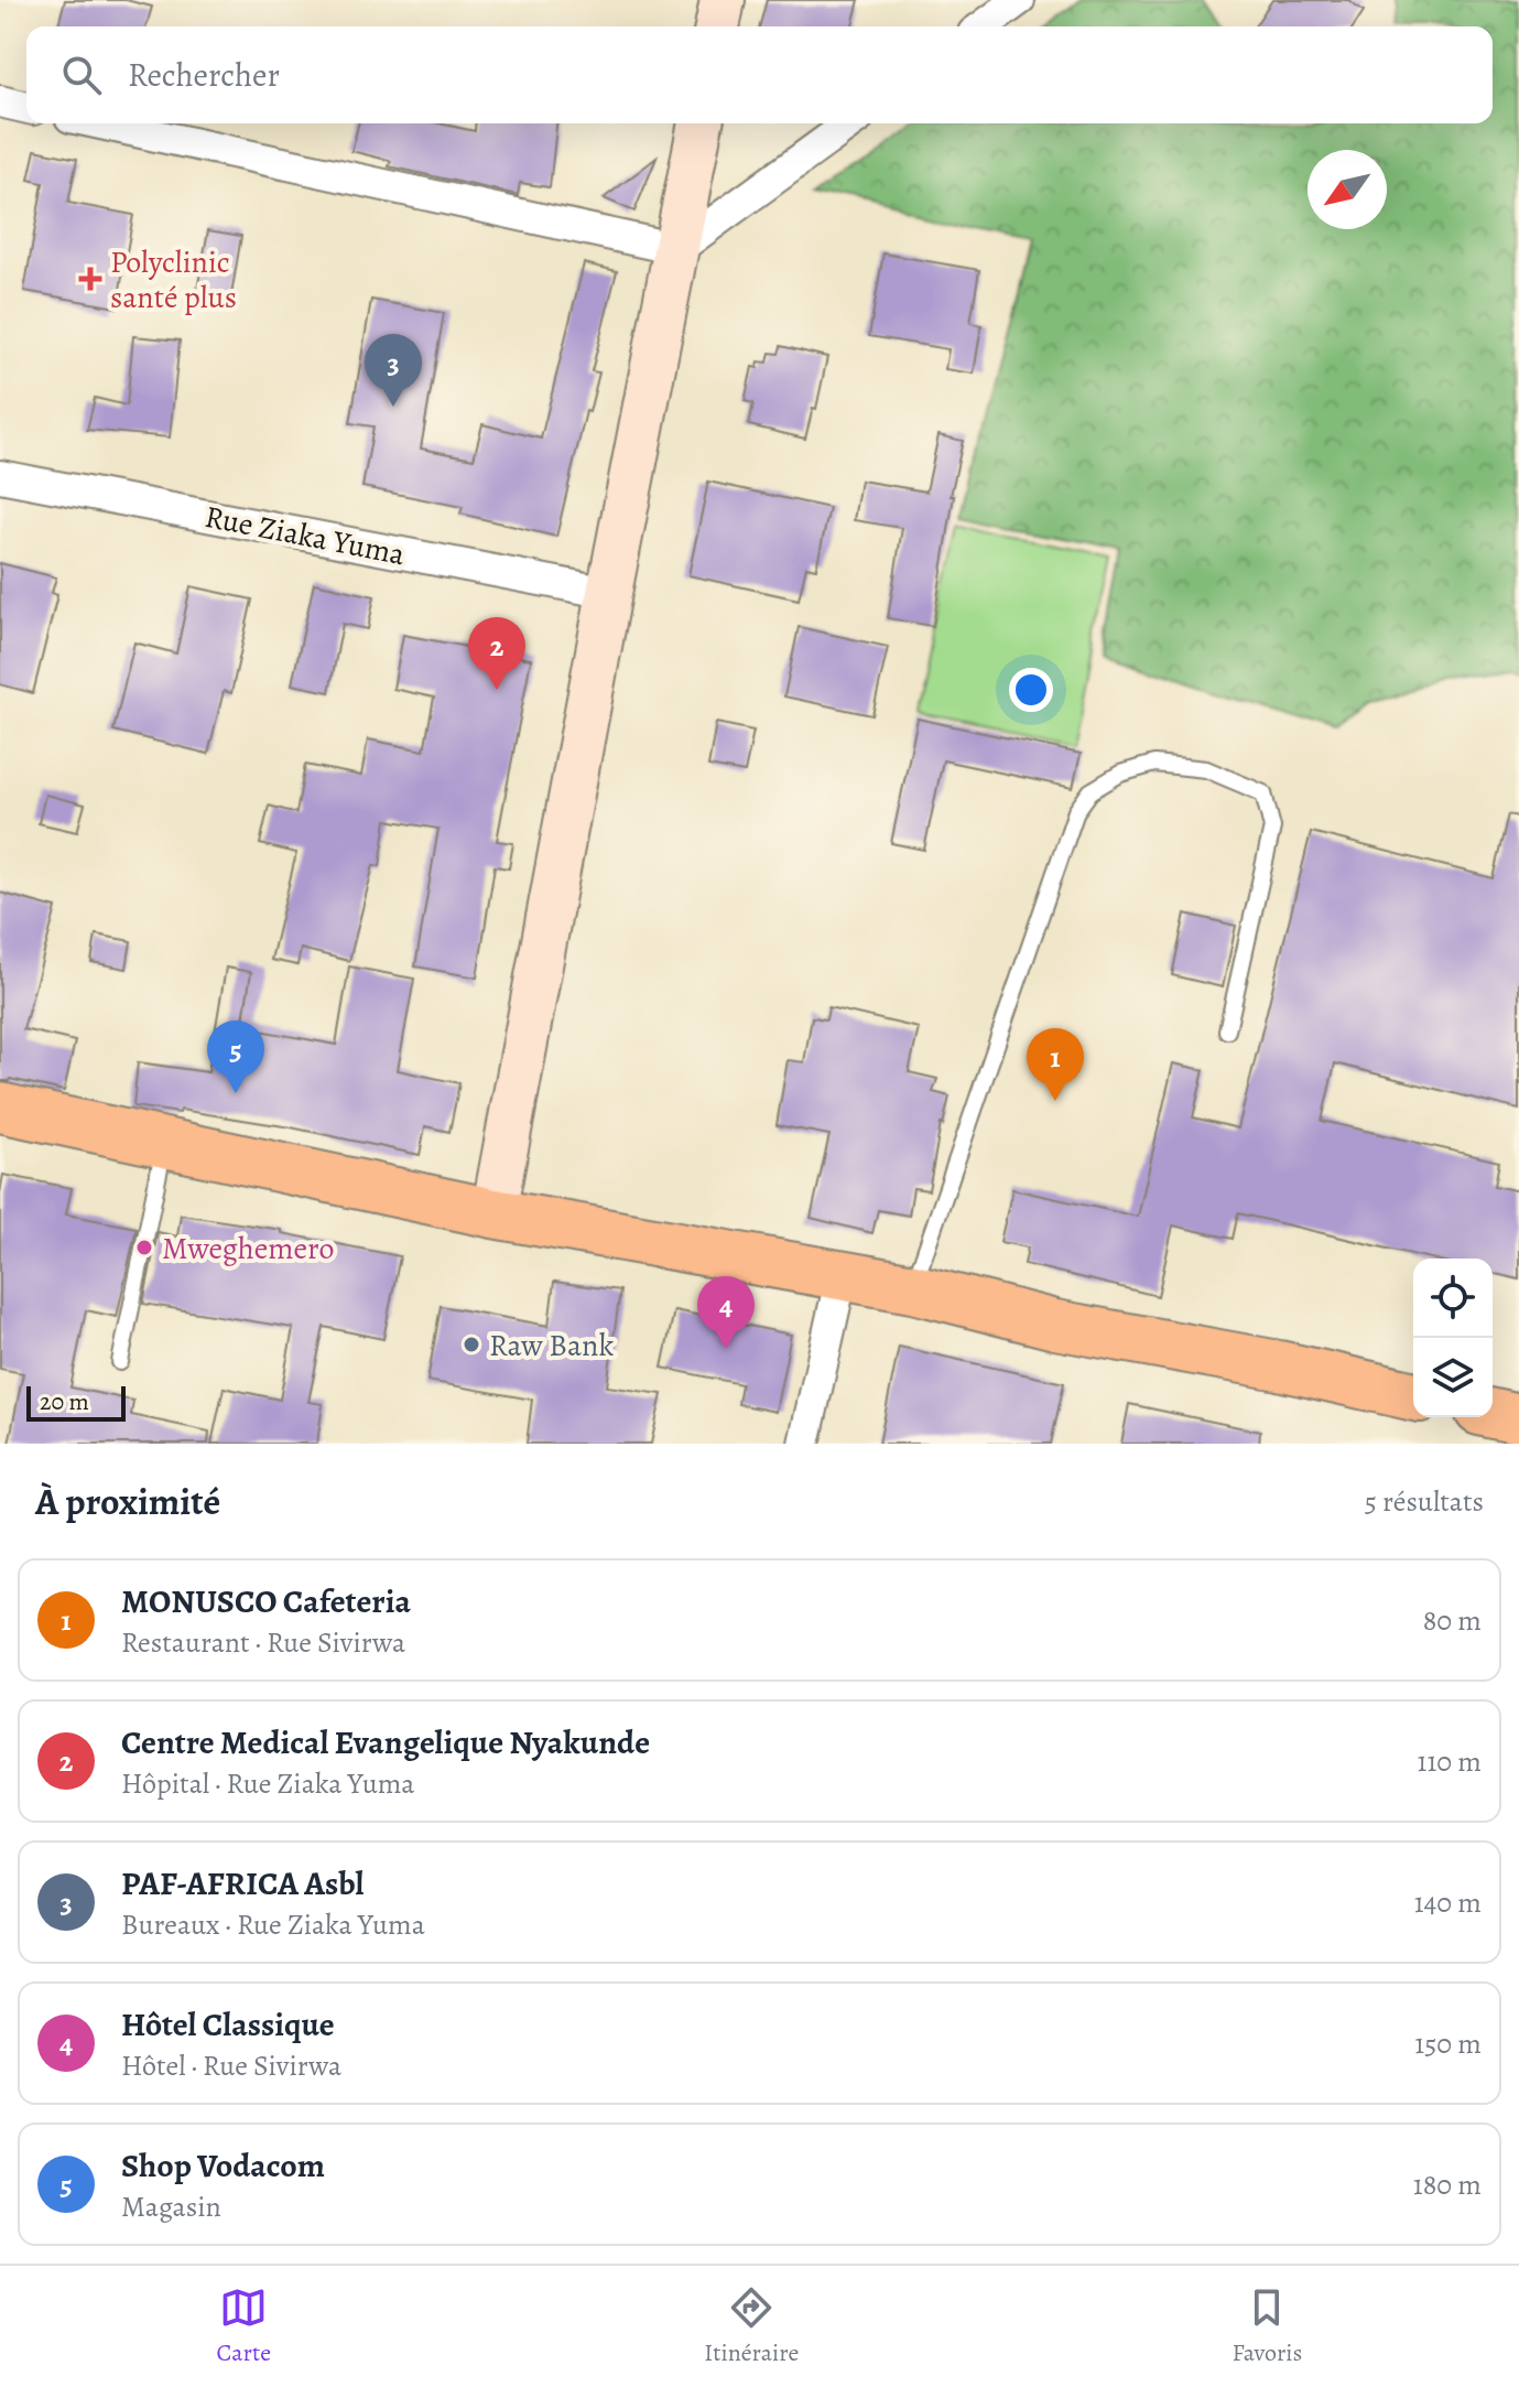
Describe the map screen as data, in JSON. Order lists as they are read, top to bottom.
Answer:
{
  "streets": {
    "street": ["Rue Ziaka Yuma"]
  },
  "places": {
    "health": ["Polyclinic santé plus"],
    "other": ["Mweghemero", "Raw Bank"]
  },
  "scale_bar": "20 m",
  "north": "bottom left",
  "page": {
    "search": "Rechercher",
    "pins": [
      "3",
      "2",
      "5",
      "1",
      "4"
    ],
    "scale": "20 m",
    "heading": ["À proximité", "5 résultats"],
    "list": [
      {
        "mark": "1",
        "name": "MONUSCO Cafeteria",
        "note": "Restaurant · Rue Sivirwa",
        "value": "80 m"
      },
      {
        "mark": "2",
        "name": "Centre Medical Evangelique Nyakunde",
        "note": "Hôpital · Rue Ziaka Yuma",
        "value": "110 m"
      },
      {
        "mark": "3",
        "name": "PAF-AFRICA Asbl",
        "note": "Bureaux · Rue Ziaka Yuma",
        "value": "140 m"
      },
      {
        "mark": "4",
        "name": "Hôtel Classique",
        "note": "Hôtel · Rue Sivirwa",
        "value": "150 m"
      },
      {
        "mark": "5",
        "name": "Shop Vodacom",
        "note": "Magasin",
        "value": "180 m"
      }
    ],
    "nav": ["Carte", "Itinéraire", "Favoris"]
  }
}
